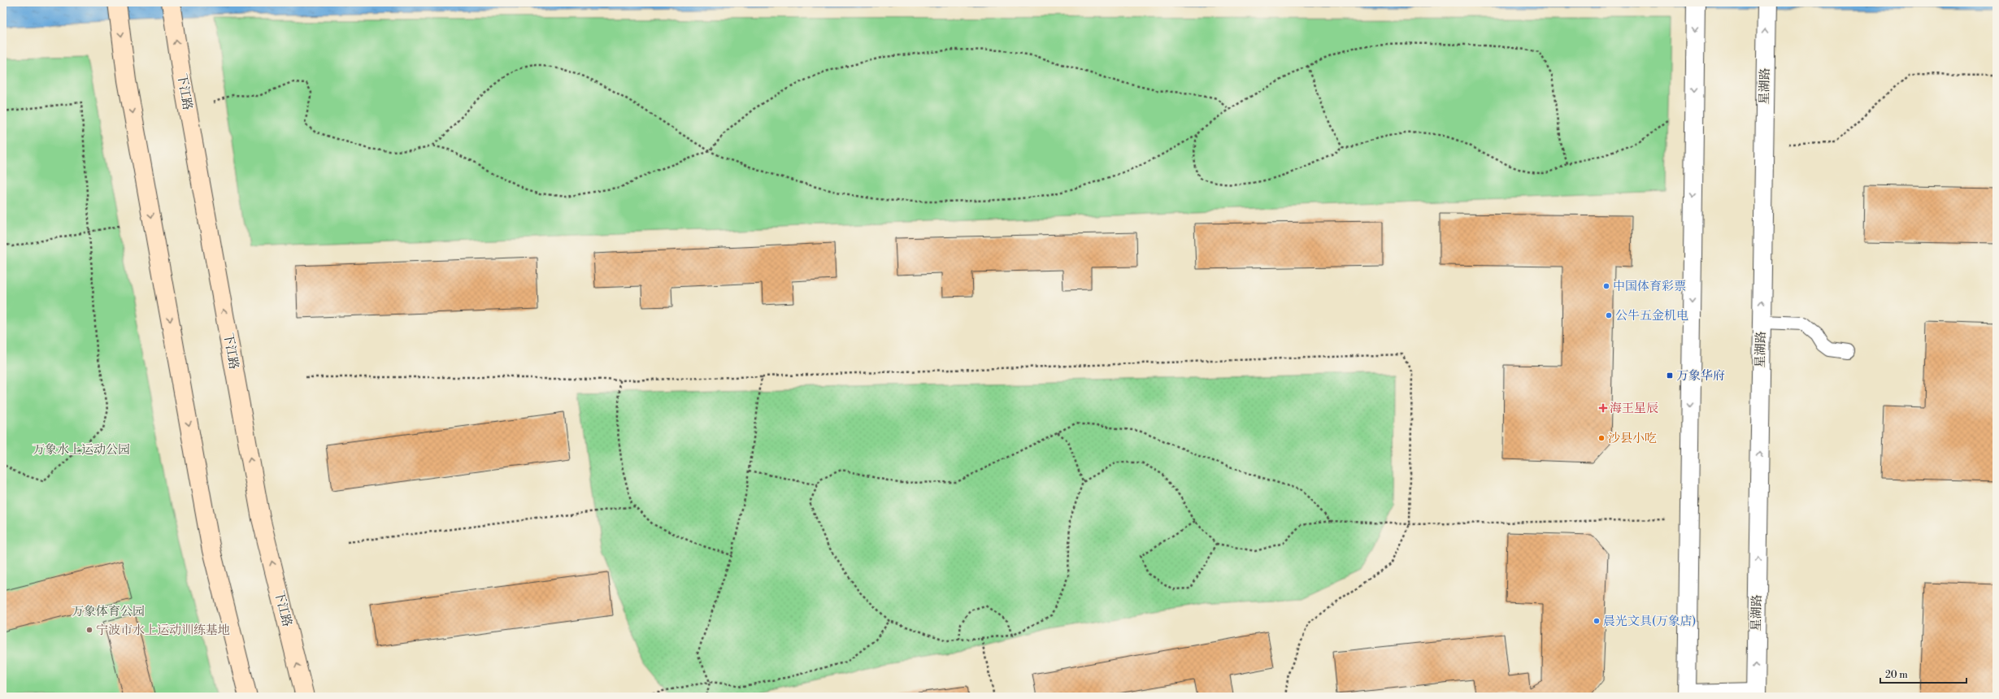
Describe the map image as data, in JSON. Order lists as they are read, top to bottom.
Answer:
{
  "streets": {
    "main road": ["下江路"],
    "street": ["星湖路"]
  },
  "parks": ["万象水上运动公园", "万象体育公园"],
  "places": {
    "other": [
      "中国体育彩票",
      "公牛五金机电",
      "沙县小吃",
      "晨光文具(万象店)",
      "宁波市水上运动训练基地"
    ],
    "transit": ["万象华府"],
    "health": ["海王星辰"]
  },
  "scale_bar": "20 m"
}
